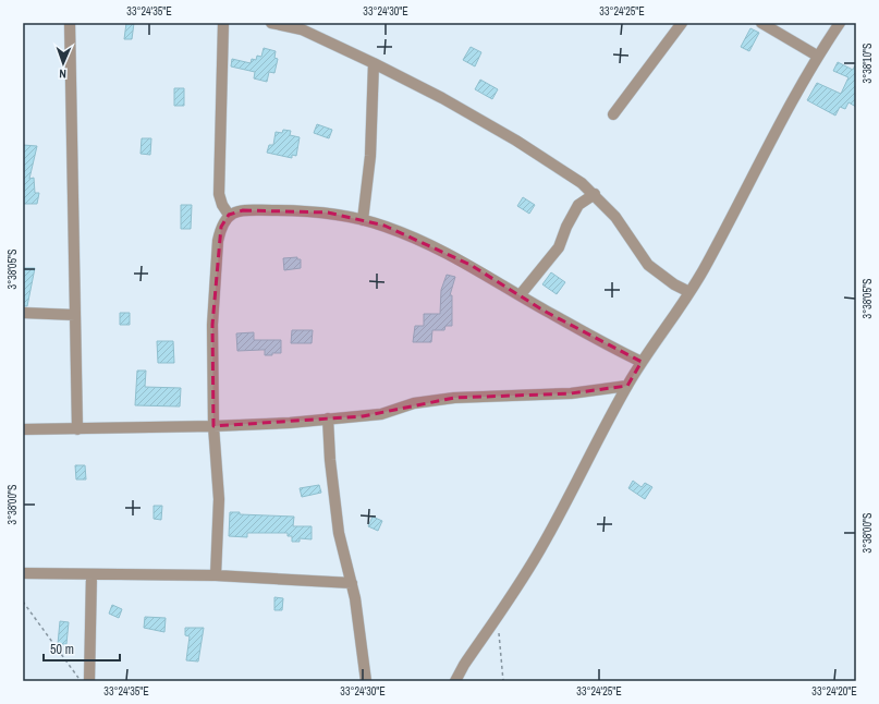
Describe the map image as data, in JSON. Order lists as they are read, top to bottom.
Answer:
{
  "scale_bar": "50 m",
  "north": "bottom",
  "coordinates": [
    "33°24'35\"E",
    "33°24'30\"E",
    "33°24'25\"E",
    "3°38'10\"S",
    "3°38'05\"S",
    "3°38'00\"S",
    "33°24'20\"E"
  ]
}
